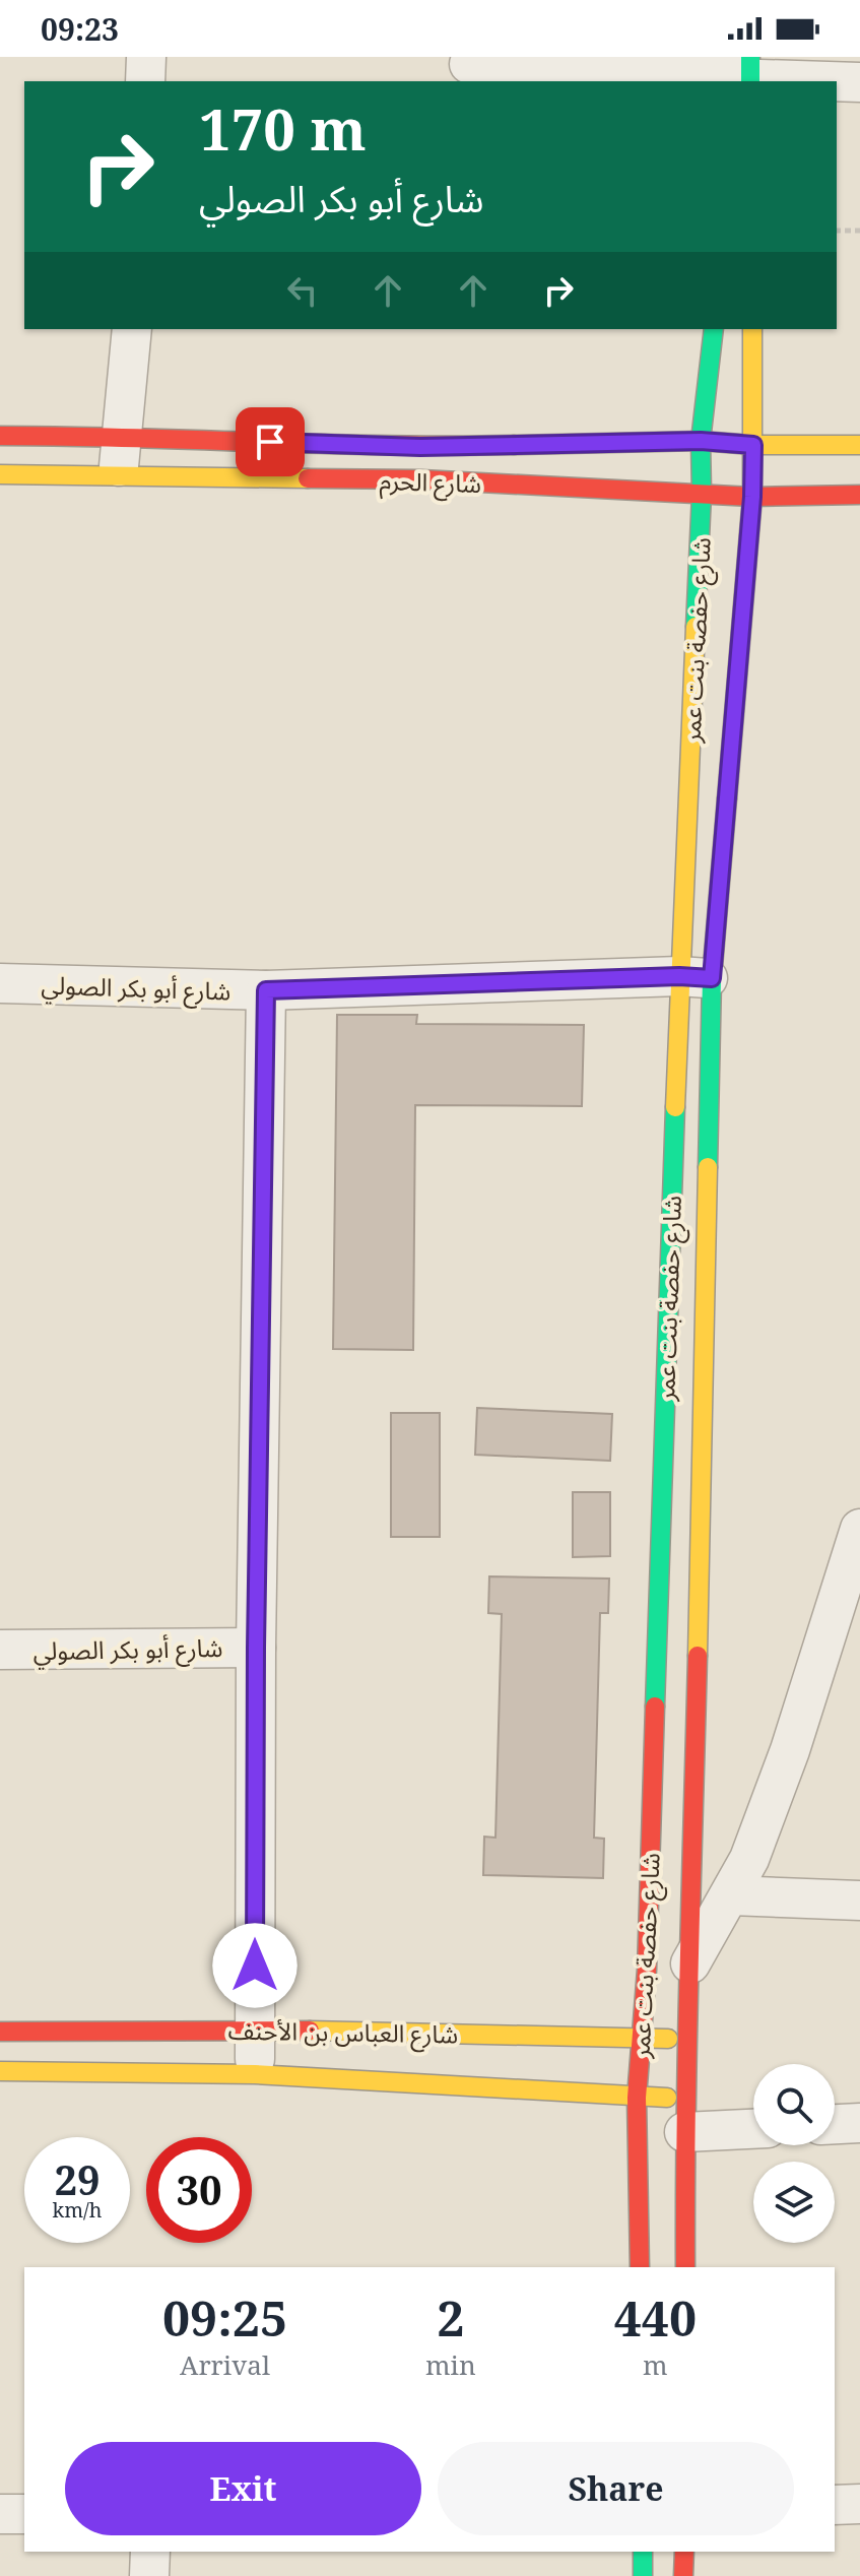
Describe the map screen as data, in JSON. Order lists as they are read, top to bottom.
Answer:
{
  "streets": {
    "street": [
      "شارع الحرم",
      "شارع حفصة بنت عمر",
      "شارع أبو بكر الصولي",
      "شارع العباس بن الأحنف"
    ]
  },
  "crossings": [
    ["شارع الحرم", "شارع حفصة بنت عمر"],
    ["شارع حفصة بنت عمر", "شارع أبو بكر الصولي"],
    ["شارع حفصة بنت عمر", "شارع العباس بن الأحنف"]
  ],
  "page": {
    "status": "09:23",
    "turn": ["170 m", "شارع أبو بكر الصولي"],
    "speed": "29 km/h",
    "limit": "30",
    "eta": [
      "09:25",
      "Arrival",
      "2",
      "min",
      "440",
      "m"
    ],
    "buttons": ["Exit", "Share"]
  }
}
